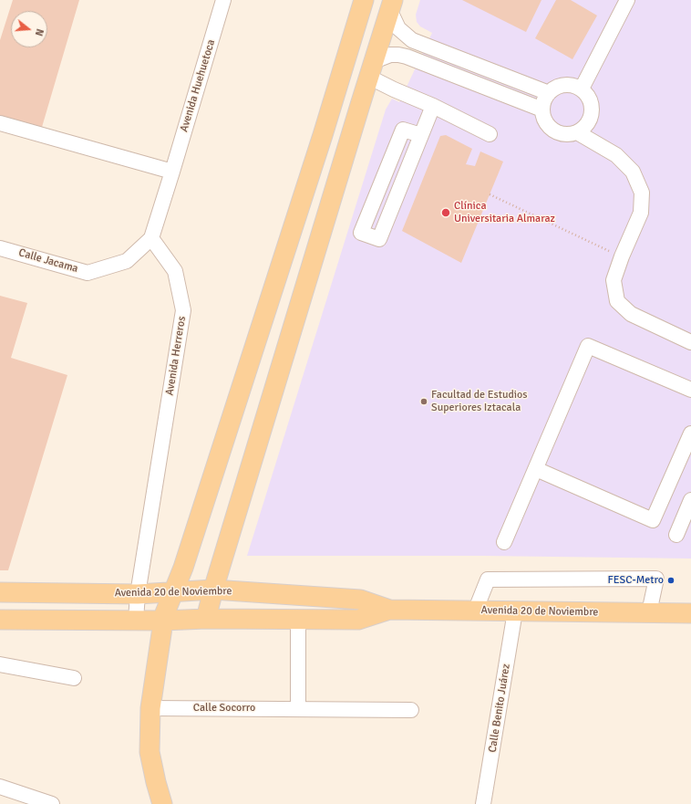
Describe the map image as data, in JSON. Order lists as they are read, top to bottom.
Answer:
{
  "streets": {
    "main road": ["Avenida 20 de Noviembre"],
    "street": [
      "Avenida Huehuetoca",
      "Calle Jacama",
      "Avenida Herreros",
      "Calle Socorro",
      "Calle Benito Juárez"
    ]
  },
  "crossings": [
    ["Calle Jacama", "Avenida Herreros"],
    ["Avenida Herreros", "Avenida 20 de Noviembre"],
    ["Avenida 20 de Noviembre", "Calle Benito Juárez"]
  ],
  "places": ["Clínica Universitaria Almaraz", "Facultad de Estudios Superiores Iztacala", "FESC-Metro"],
  "north": "right"
}
